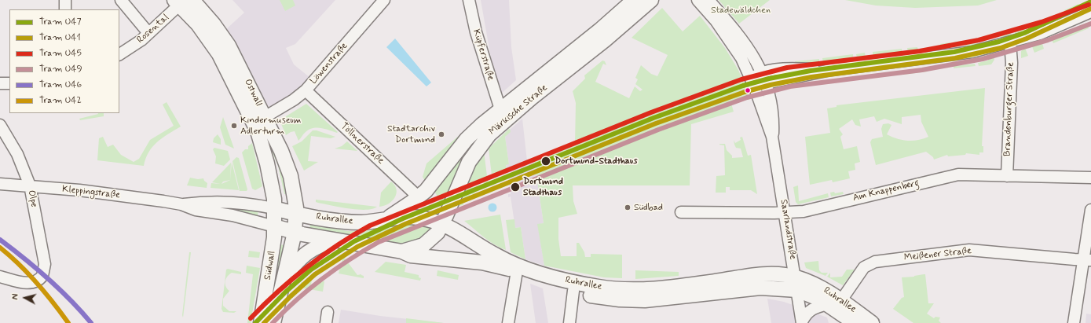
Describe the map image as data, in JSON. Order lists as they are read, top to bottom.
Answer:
{
  "streets": {
    "main road": [
      "Ostwall",
      "Märkische Straße",
      "Ruhrallee",
      "Südwall"
    ],
    "street": [
      "Rosental",
      "Küpferstraße",
      "Löwenstraße",
      "Brandenburger Straße",
      "Töllnerstraße",
      "Am Knappenberg",
      "Kleppingstraße",
      "Olpe",
      "Saarlandstraße",
      "Meißener Straße"
    ]
  },
  "crossings": [
    ["Rosental", "Ostwall"],
    ["Küpferstraße", "Märkische Straße"],
    ["Löwenstraße", "Ostwall"],
    ["Löwenstraße", "Töllnerstraße"],
    ["Ostwall", "Kleppingstraße"],
    ["Ostwall", "Ruhrallee"],
    ["Ostwall", "Südwall"],
    ["Brandenburger Straße", "Am Knappenberg"],
    ["Märkische Straße", "Töllnerstraße"],
    ["Märkische Straße", "Ruhrallee"],
    ["Am Knappenberg", "Saarlandstraße"],
    ["Kleppingstraße", "Olpe"],
    ["Kleppingstraße", "Ruhrallee"],
    ["Kleppingstraße", "Südwall"],
    ["Ruhrallee", "Saarlandstraße"],
    ["Ruhrallee", "Meißener Straße"],
    ["Ruhrallee", "Südwall"]
  ],
  "parks": ["Stadewäldchen"],
  "places": [
    "Kindermuseum Adlerturm",
    "Stadtarchiv Dortmund",
    "Dortmund-Stadthaus",
    "Dortmund Stadthaus",
    "Südbad"
  ],
  "lines": [
    "tram line U47",
    "tram line U45",
    "tram line U41",
    "tram line U49",
    "tram line U46",
    "tram line U42"
  ],
  "legend": [
    "Tram U47",
    "Tram U41",
    "Tram U45",
    "Tram U49",
    "Tram U46",
    "Tram U42"
  ],
  "north": "left"
}
